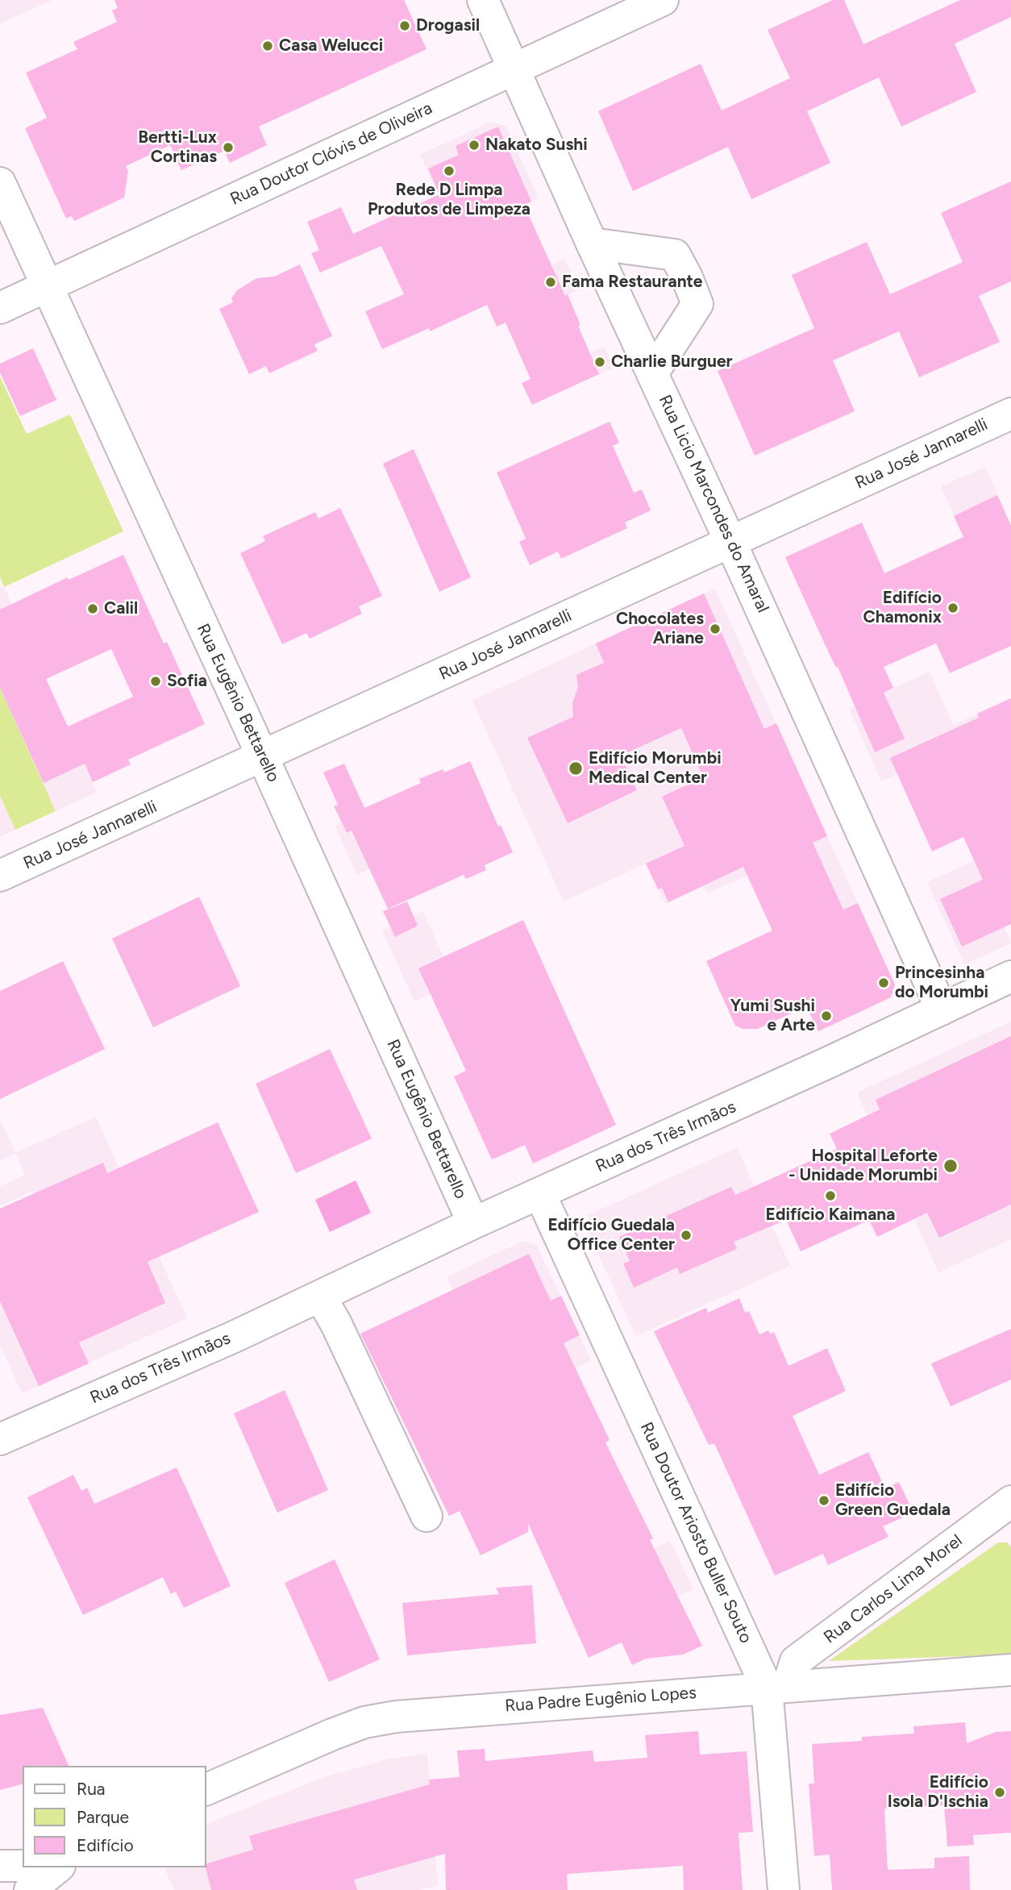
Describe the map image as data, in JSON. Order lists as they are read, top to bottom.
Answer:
{
  "streets": {
    "street": [
      "Rua Doutor Clóvis de Oliveira",
      "Rua José Jannarelli",
      "Rua Licio Marcondes do Amaral",
      "Rua Eugênio Bettarello",
      "Rua dos Três Irmãos",
      "Rua Doutor Ariosto Buller Souto",
      "Rua Carlos Lima Morel",
      "Rua Padre Eugênio Lopes"
    ]
  },
  "crossings": [
    ["Rua Doutor Clóvis de Oliveira", "Rua Licio Marcondes do Amaral"],
    ["Rua Doutor Clóvis de Oliveira", "Rua Eugênio Bettarello"],
    ["Rua José Jannarelli", "Rua Licio Marcondes do Amaral"],
    ["Rua José Jannarelli", "Rua Eugênio Bettarello"],
    ["Rua Licio Marcondes do Amaral", "Rua dos Três Irmãos"],
    ["Rua Eugênio Bettarello", "Rua dos Três Irmãos"],
    ["Rua dos Três Irmãos", "Rua Doutor Ariosto Buller Souto"],
    ["Rua Doutor Ariosto Buller Souto", "Rua Carlos Lima Morel"],
    ["Rua Doutor Ariosto Buller Souto", "Rua Padre Eugênio Lopes"],
    ["Rua Carlos Lima Morel", "Rua Padre Eugênio Lopes"]
  ],
  "places": [
    "Drogasil",
    "Casa Welucci",
    "Nakato Sushi",
    "Bertti-Lux Cortinas",
    "Rede D Limpa Produtos de Limpeza",
    "Fama Restaurante",
    "Charlie Burguer",
    "Edifício Chamonix",
    "Calil",
    "Chocolates Ariane",
    "Sofia",
    "Edifício Morumbi Medical Center",
    "Princesinha do Morumbi",
    "Yumi Sushi e Arte",
    "Hospital Leforte - Unidade Morumbi",
    "Edifício Kaimana",
    "Edifício Guedala Office Center",
    "Edifício Green Guedala",
    "Edifício Isola D'Ischia"
  ],
  "legend": ["Rua", "Parque", "Edifício"]
}
